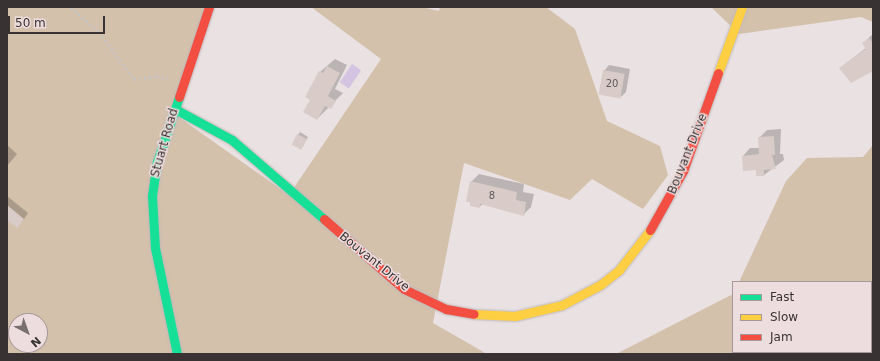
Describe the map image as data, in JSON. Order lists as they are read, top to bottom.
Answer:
{
  "streets": {
    "street": ["Stuart Road", "Bouvant Drive"]
  },
  "crossings": [
    ["Stuart Road", "Bouvant Drive"]
  ],
  "house_numbers": ["20", "8"],
  "legend": ["Fast", "Slow", "Jam"],
  "scale_bar": "50 m",
  "north": "bottom right"
}
